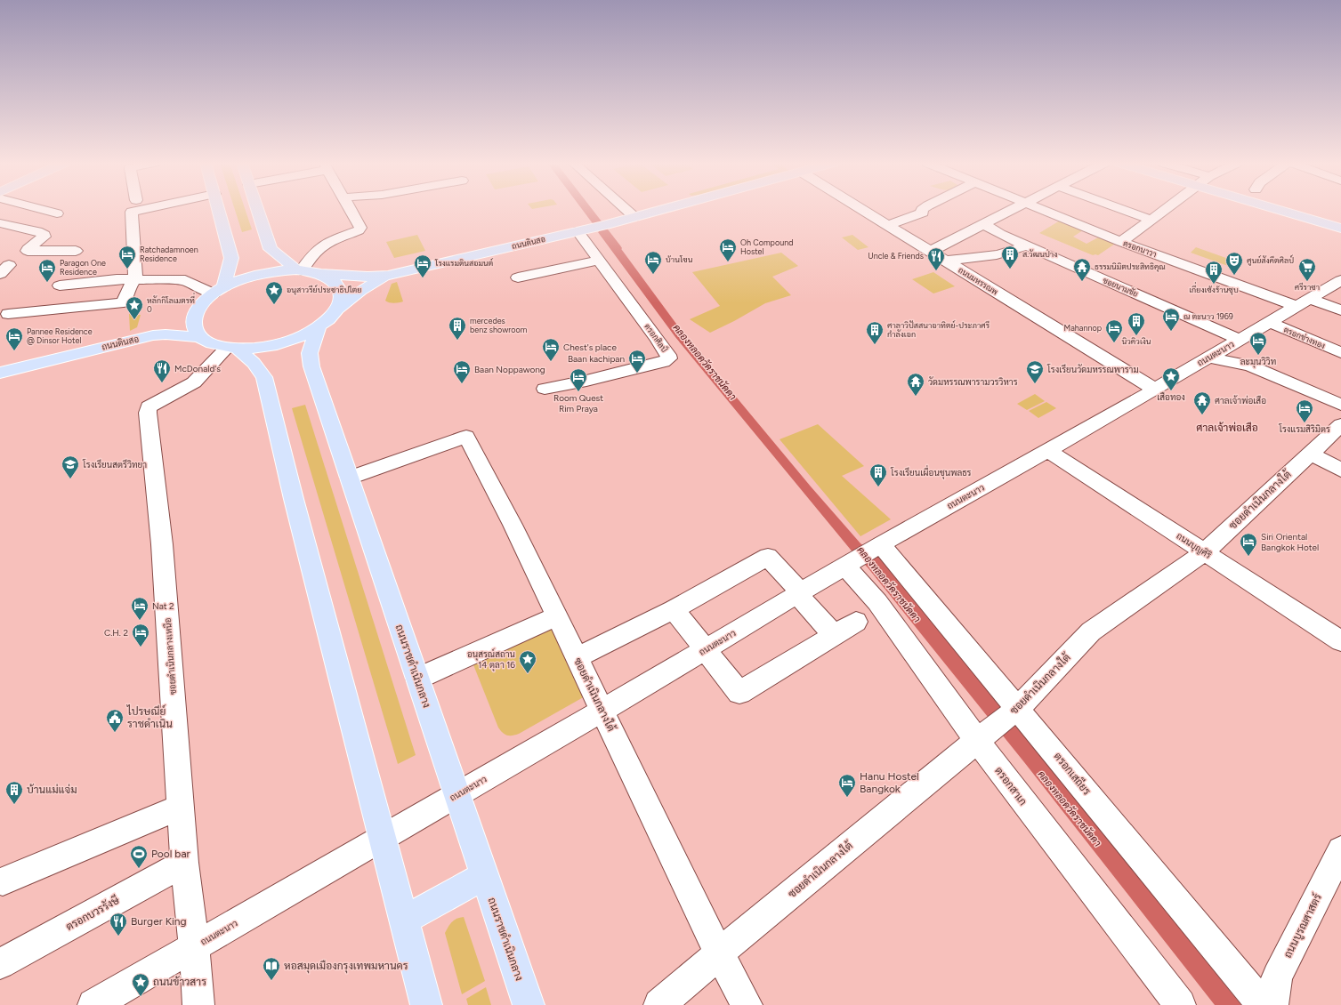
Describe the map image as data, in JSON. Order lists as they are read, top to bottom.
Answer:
{
  "streets": {
    "main road": ["ถนนดินสอ", "ถนนราชดำเนินกลาง"],
    "street": [
      "ตรอกนาวา",
      "ถนนมหรรณพ",
      "ซอยนามชัย",
      "ตรอกศิลป์",
      "ตรอกช่างทอง",
      "ถนนตะนาว",
      "ซอยดำเนินกลางใต้",
      "ถนนบุญศิริ",
      "ซอยดำเนินกลางเหนือ",
      "ตรอกเสถียร",
      "ตรอกสาเก",
      "ตรอกบวรรังษี",
      "ถนนบูรณศาสตร์"
    ]
  },
  "crossings": [
    ["ถนนดินสอ", "ตรอกศิลป์"],
    ["ถนนดินสอ", "ถนนราชดำเนินกลาง"],
    ["ตรอกนาวา", "ถนนตะนาว"],
    ["ถนนมหรรณพ", "ถนนตะนาว"],
    ["ซอยนามชัย", "ถนนตะนาว"],
    ["ตรอกช่างทอง", "ถนนตะนาว"],
    ["ถนนตะนาว", "ซอยดำเนินกลางใต้"],
    ["ถนนตะนาว", "ถนนบุญศิริ"],
    ["ถนนตะนาว", "ซอยดำเนินกลางเหนือ"],
    ["ถนนตะนาว", "ถนนราชดำเนินกลาง"],
    ["ถนนตะนาว", "ตรอกเสถียร"],
    ["ถนนตะนาว", "ตรอกสาเก"],
    ["ซอยดำเนินกลางใต้", "ถนนบุญศิริ"],
    ["ซอยดำเนินกลางใต้", "ถนนราชดำเนินกลาง"],
    ["ซอยดำเนินกลางใต้", "ตรอกเสถียร"],
    ["ซอยดำเนินกลางใต้", "ตรอกสาเก"],
    ["ซอยดำเนินกลางเหนือ", "ตรอกบวรรังษี"],
    ["ตรอกเสถียร", "ตรอกสาเก"]
  ],
  "districts": ["ศาลเจ้าพ่อเสือ"],
  "water": ["คลองหลอดวัดราชนัดดา"],
  "places": {
    "hotel": [
      "Oh Compound Hostel",
      "Ratchadamnoen Residence",
      "บ้านโขน",
      "โรงแรมดินสอมนต์",
      "Paragon One Residence",
      "ณ ตะนาว 1969",
      "Mahannop",
      "Pannee Residence @ Dinsor Hotel",
      "ละมุนวิวิท",
      "Chest's place",
      "Baan kachipan",
      "Baan Noppawong",
      "Room Quest Rim Praya",
      "โรงแรมสิริมิตร",
      "Siri Oriental Bangkok Hotel",
      "Nat 2",
      "C.H. 2",
      "Hanu Hostel Bangkok"
    ],
    "building": [
      "ส.วัฒนป่าง",
      "เกี่ยงเซ้งร้านซุบ",
      "นิวคิวเงิน",
      "mercedes benz showroom",
      "ศาลาวิปัสสนาอาทิตย์-ประภาศรี กำลังเอก",
      "โรงเรียนเผื่อนชุนพลธร",
      "บ้านแม่แจ่ม"
    ],
    "restaurant": ["Uncle & Friends", "McDonald's", "Burger King"],
    "theatre": ["ศูนย์สังคีตศิลป์"],
    "temple": ["ธรรมนิมิตประสิทธิคุณ", "วัดมหรรณพารามวรวิหาร", "ศาลเจ้าพ่อเสือ"],
    "supermarket": ["ศรีราชา"],
    "place": [
      "อนุสาวรีย์ประชาธิปไตย",
      "หลักกิโลเมตรที่ 0",
      "เสือทอง",
      "อนุสรณ์สถาน 14 ตุลา 16",
      "ถนนข้าวสาร"
    ],
    "school or university": ["โรงเรียนวัดมหรรณพาราม", "โรงเรียนสตรีวิทยา"],
    "public building": ["ไปรษณีย์ ราชดำเนิน"],
    "sports": ["Pool bar"],
    "library": ["หอสมุดเมืองกรุงเทพมหานคร"]
  }
}
